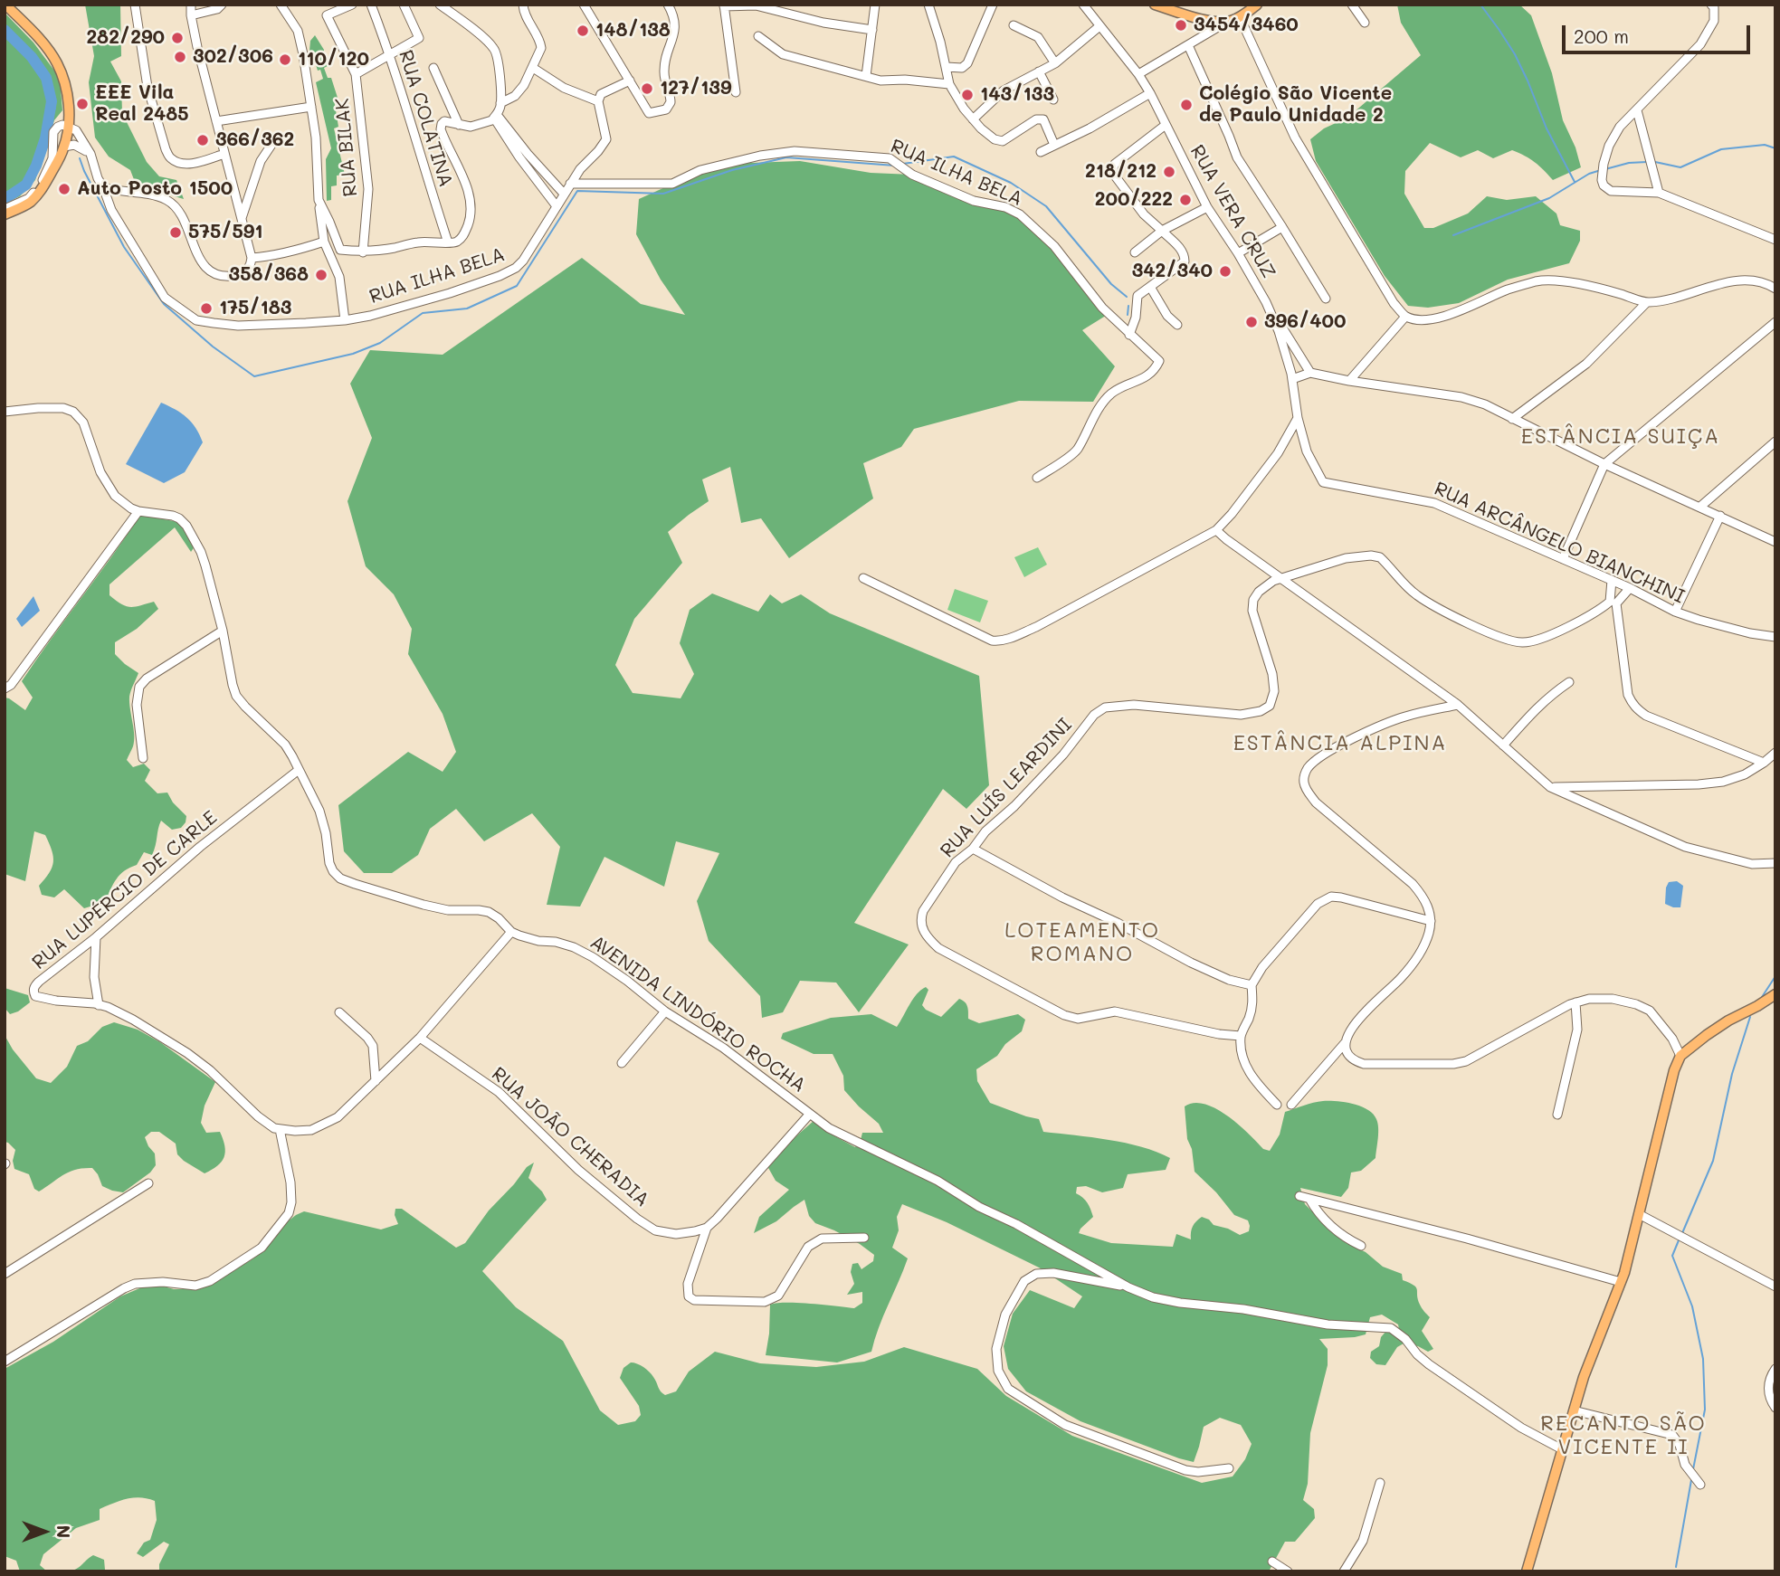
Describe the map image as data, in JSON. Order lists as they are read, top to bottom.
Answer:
{
  "streets": {
    "street": [
      "RUA COLATINA",
      "RUA BILAK",
      "RUA ILHA BELA",
      "RUA VERA CRUZ",
      "RUA ARCÂNGELO BIANCHINI",
      "RUA LUÍS LEARDINI",
      "RUA LUPÉRCIO DE CARLE",
      "AVENIDA LINDÓRIO ROCHA",
      "RUA JOÃO CHERADIA"
    ]
  },
  "crossings": [
    ["RUA COLATINA", "RUA BILAK"],
    ["RUA VERA CRUZ", "RUA ARCÂNGELO BIANCHINI"],
    ["RUA LUPÉRCIO DE CARLE", "AVENIDA LINDÓRIO ROCHA"]
  ],
  "districts": [
    "ESTÂNCIA SUIÇA",
    "ESTÂNCIA ALPINA",
    "LOTEAMENTO ROMANO",
    "RECANTO SÃO VICENTE II"
  ],
  "places": [
    "3454/3460",
    "148/138",
    "282/290",
    "302/306",
    "110/120",
    "127/139",
    "143/133",
    "EEE Vila Real 2485",
    "Colégio São Vicente de Paulo Unidade 2",
    "366/362",
    "218/212",
    "Auto Posto 1500",
    "200/222",
    "575/591",
    "342/340",
    "358/368",
    "175/183",
    "396/400"
  ],
  "scale_bar": "200 m",
  "north": "right"
}
